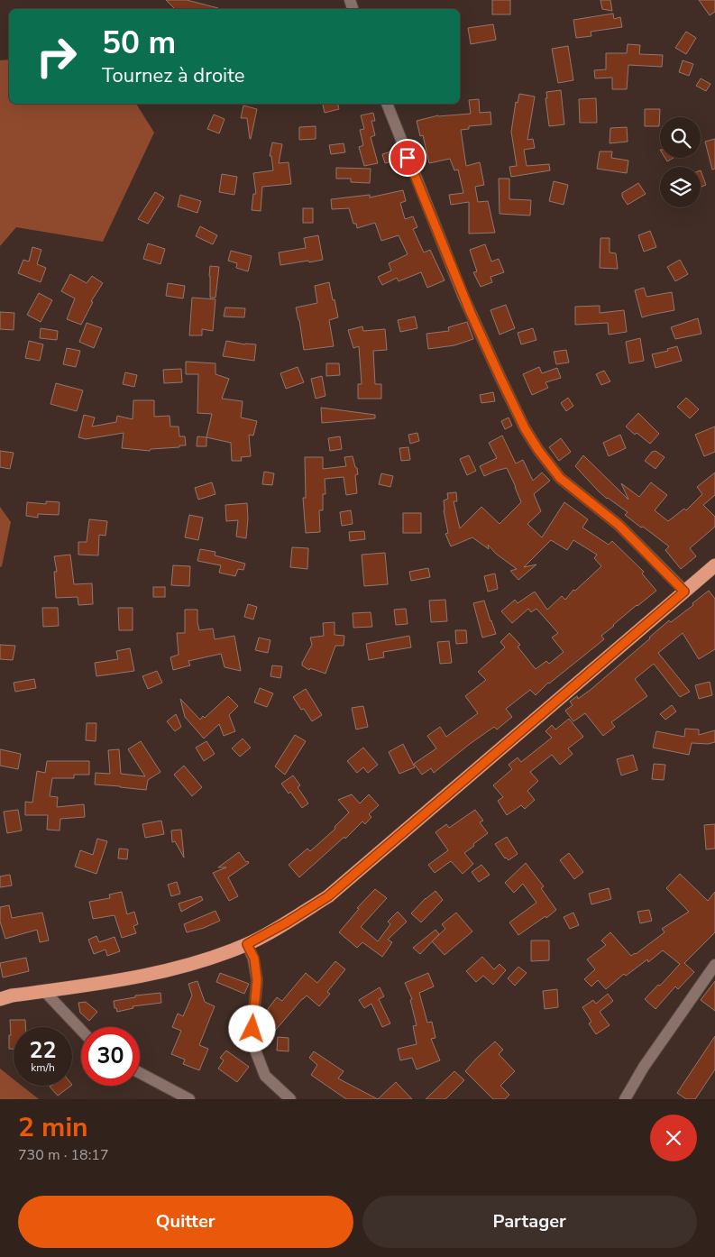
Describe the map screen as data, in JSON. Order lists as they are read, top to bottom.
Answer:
{
  "page": {
    "turn": ["50 m", "Tournez à droite"],
    "speed": "22 km/h",
    "limit": "30",
    "heading": ["2 min", "730 m · 18:17"],
    "buttons": ["Quitter", "Partager"]
  }
}
